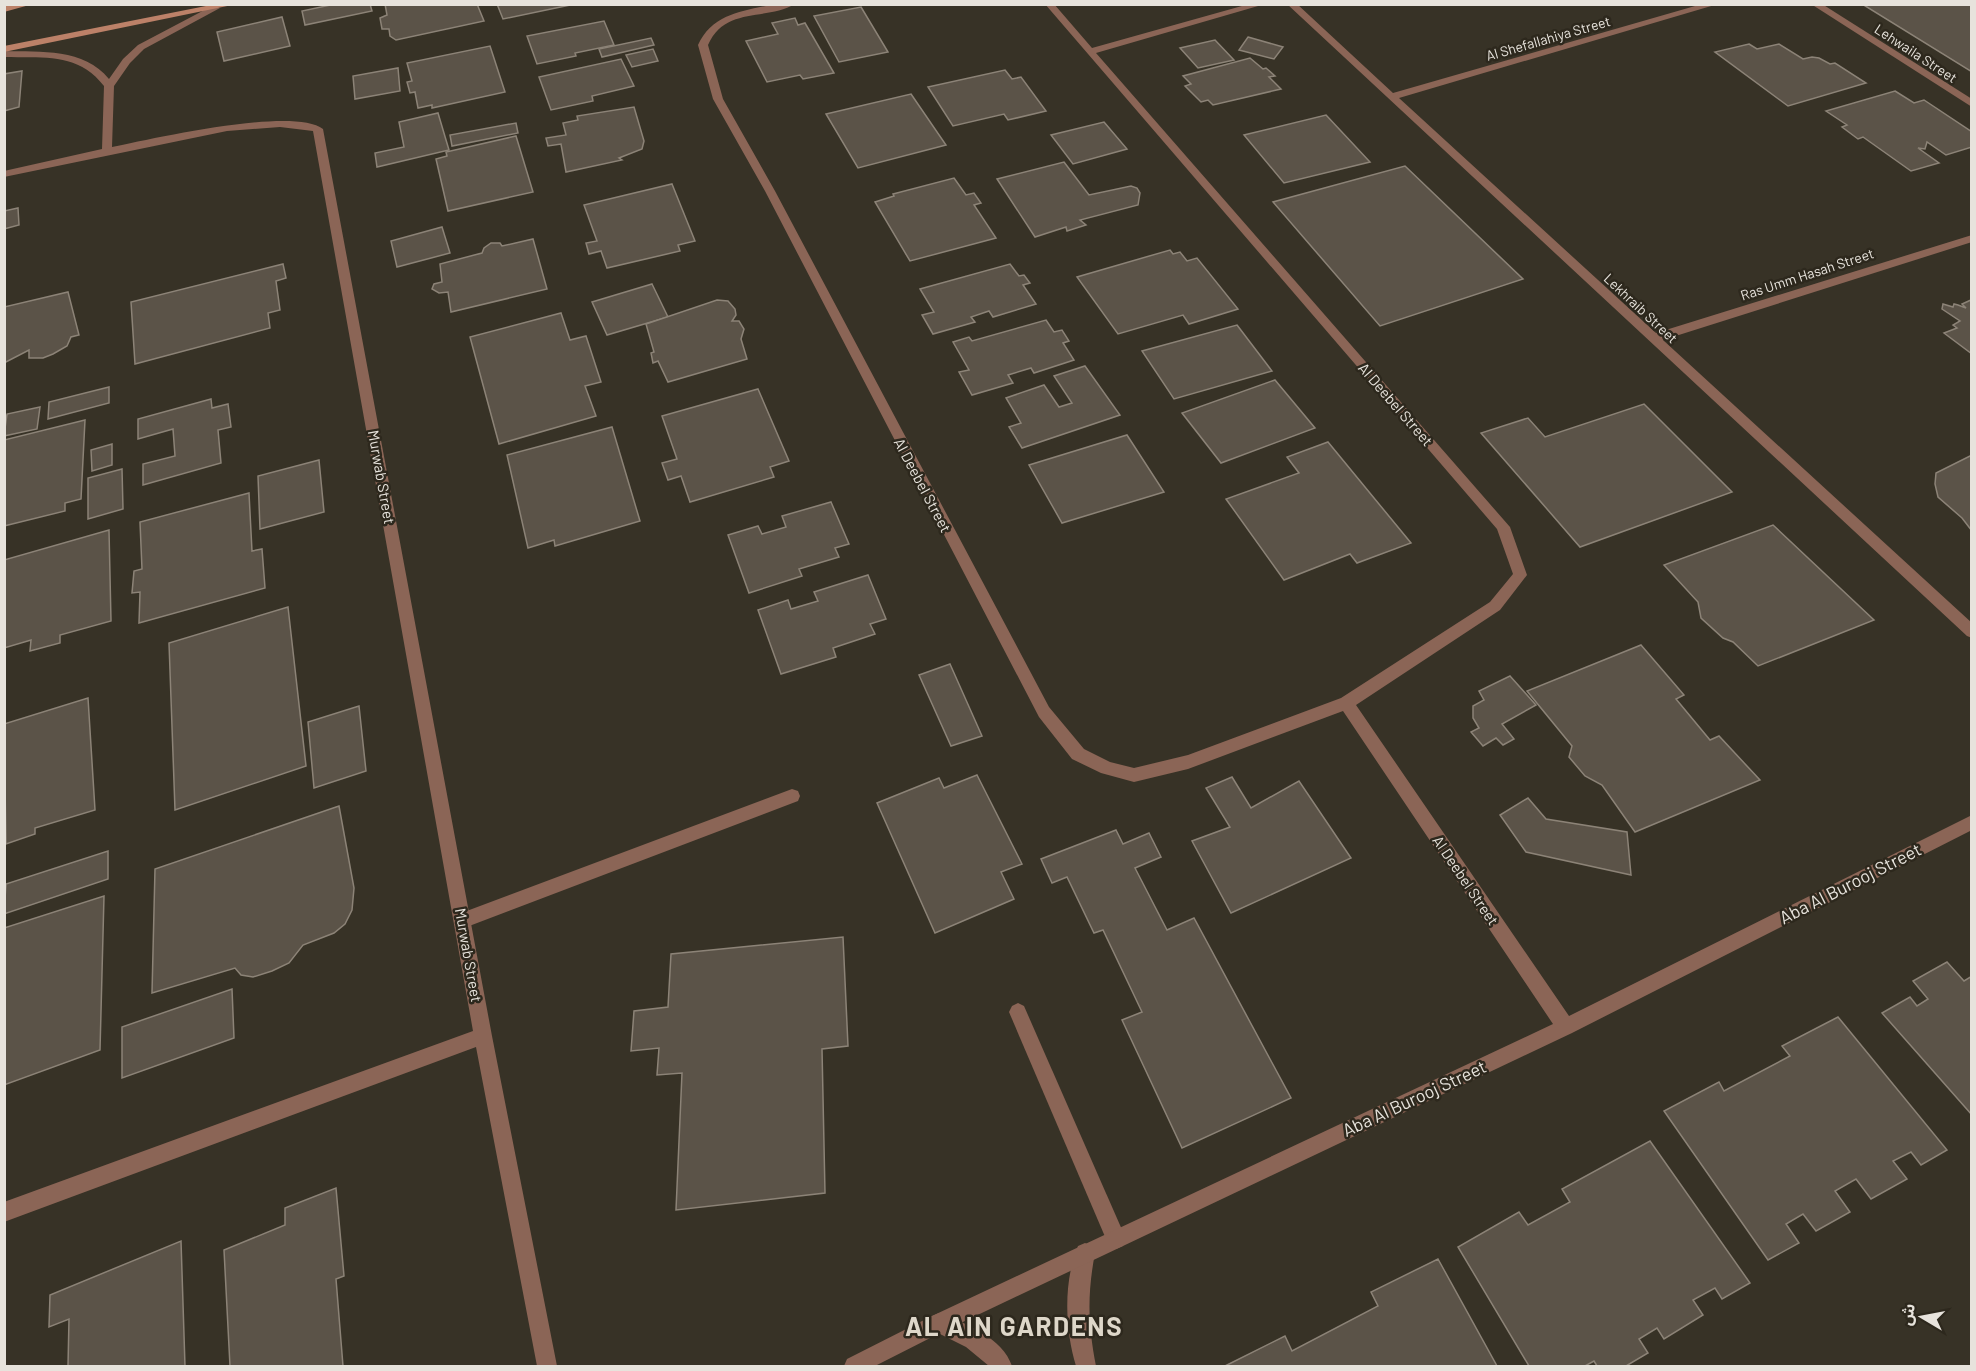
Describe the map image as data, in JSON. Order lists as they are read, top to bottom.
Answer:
{
  "streets": {
    "street": [
      "Al Shefallahiya Street",
      "Lehwaila Street",
      "Ras Umm Hasah Street",
      "Lekhraib Street",
      "Al Deebel Street",
      "Murwab Street",
      "Aba Al Burooj Street"
    ]
  },
  "crossings": [
    ["Al Shefallahiya Street", "Lekhraib Street"],
    ["Ras Umm Hasah Street", "Lekhraib Street"],
    ["Al Deebel Street", "Aba Al Burooj Street"]
  ],
  "districts": ["AL AIN GARDENS"],
  "north": "left"
}
